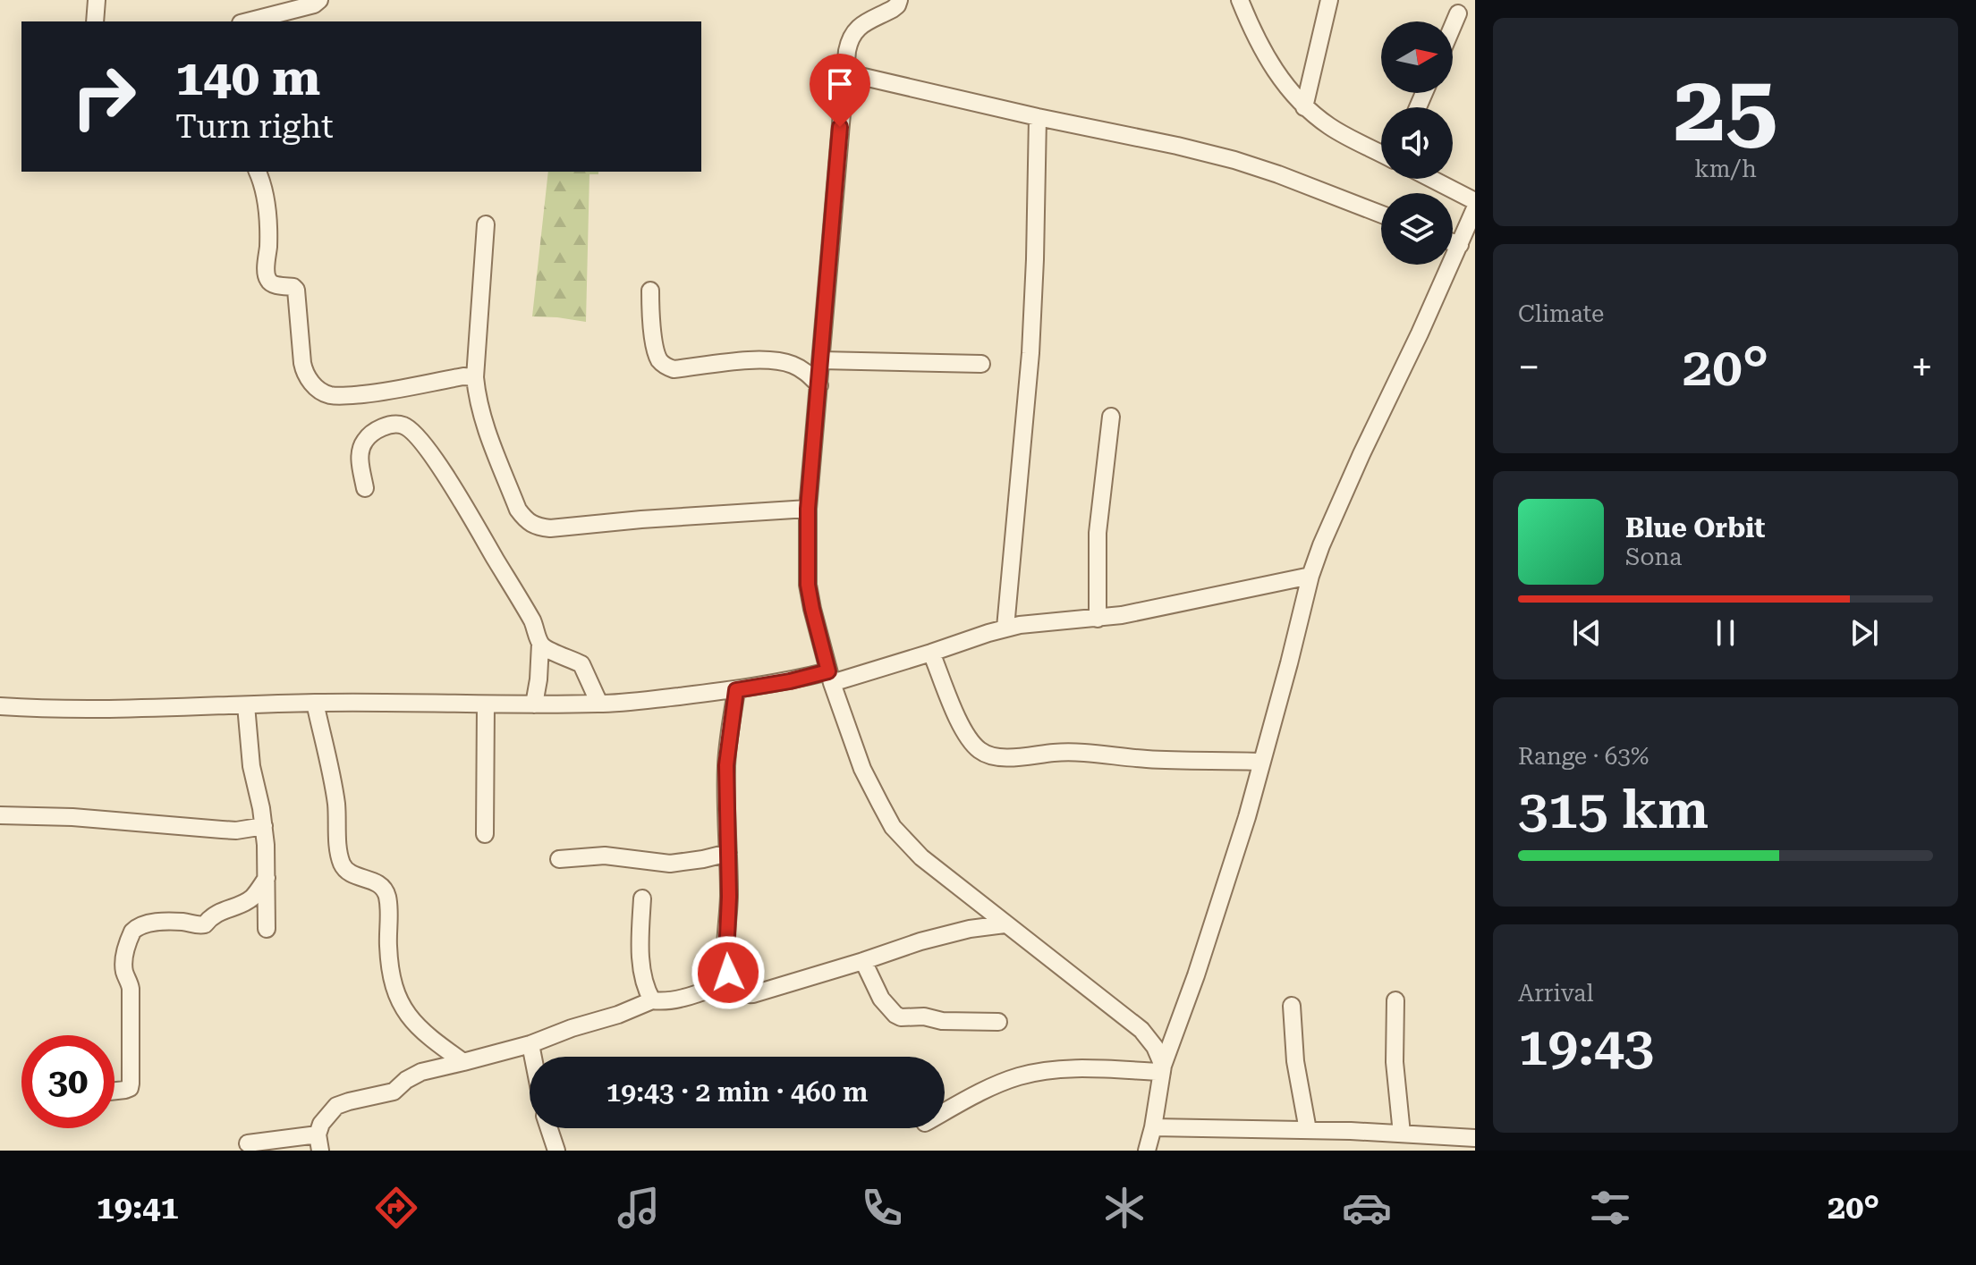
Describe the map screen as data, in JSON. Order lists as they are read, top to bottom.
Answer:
{
  "north": "right",
  "page": {
    "tile": [
      ["25", "km/h"],
      "Climate",
      ["Range · 63%", "315 km"],
      ["Arrival", "19:43"]
    ],
    "turn": ["140 m", "Turn right"],
    "heat": ["−", "20°", "+"],
    "song": ["Blue Orbit", "Sona"],
    "limit": "30",
    "trip": "19:43 · 2 min · 460 m",
    "tabs": ["19:41", "20°"]
  }
}
